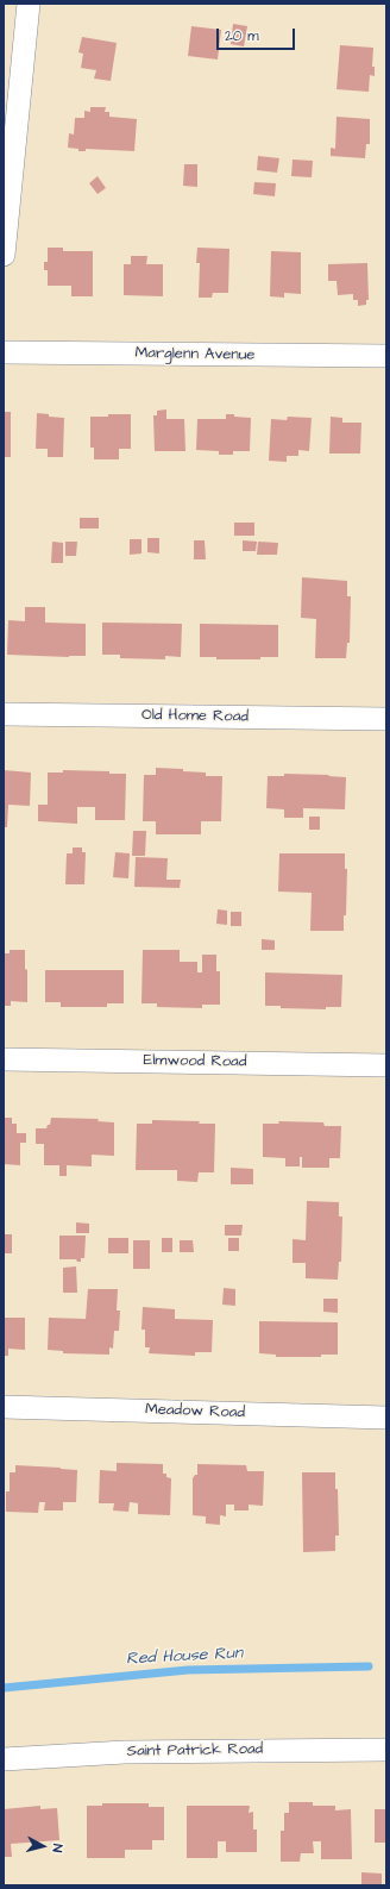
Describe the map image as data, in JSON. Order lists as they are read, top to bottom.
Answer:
{
  "streets": {
    "street": [
      "Marglenn Avenue",
      "Old Home Road",
      "Elmwood Road",
      "Meadow Road",
      "Saint Patrick Road"
    ]
  },
  "water": ["Red House Run"],
  "scale_bar": "20 m",
  "north": "right"
}
